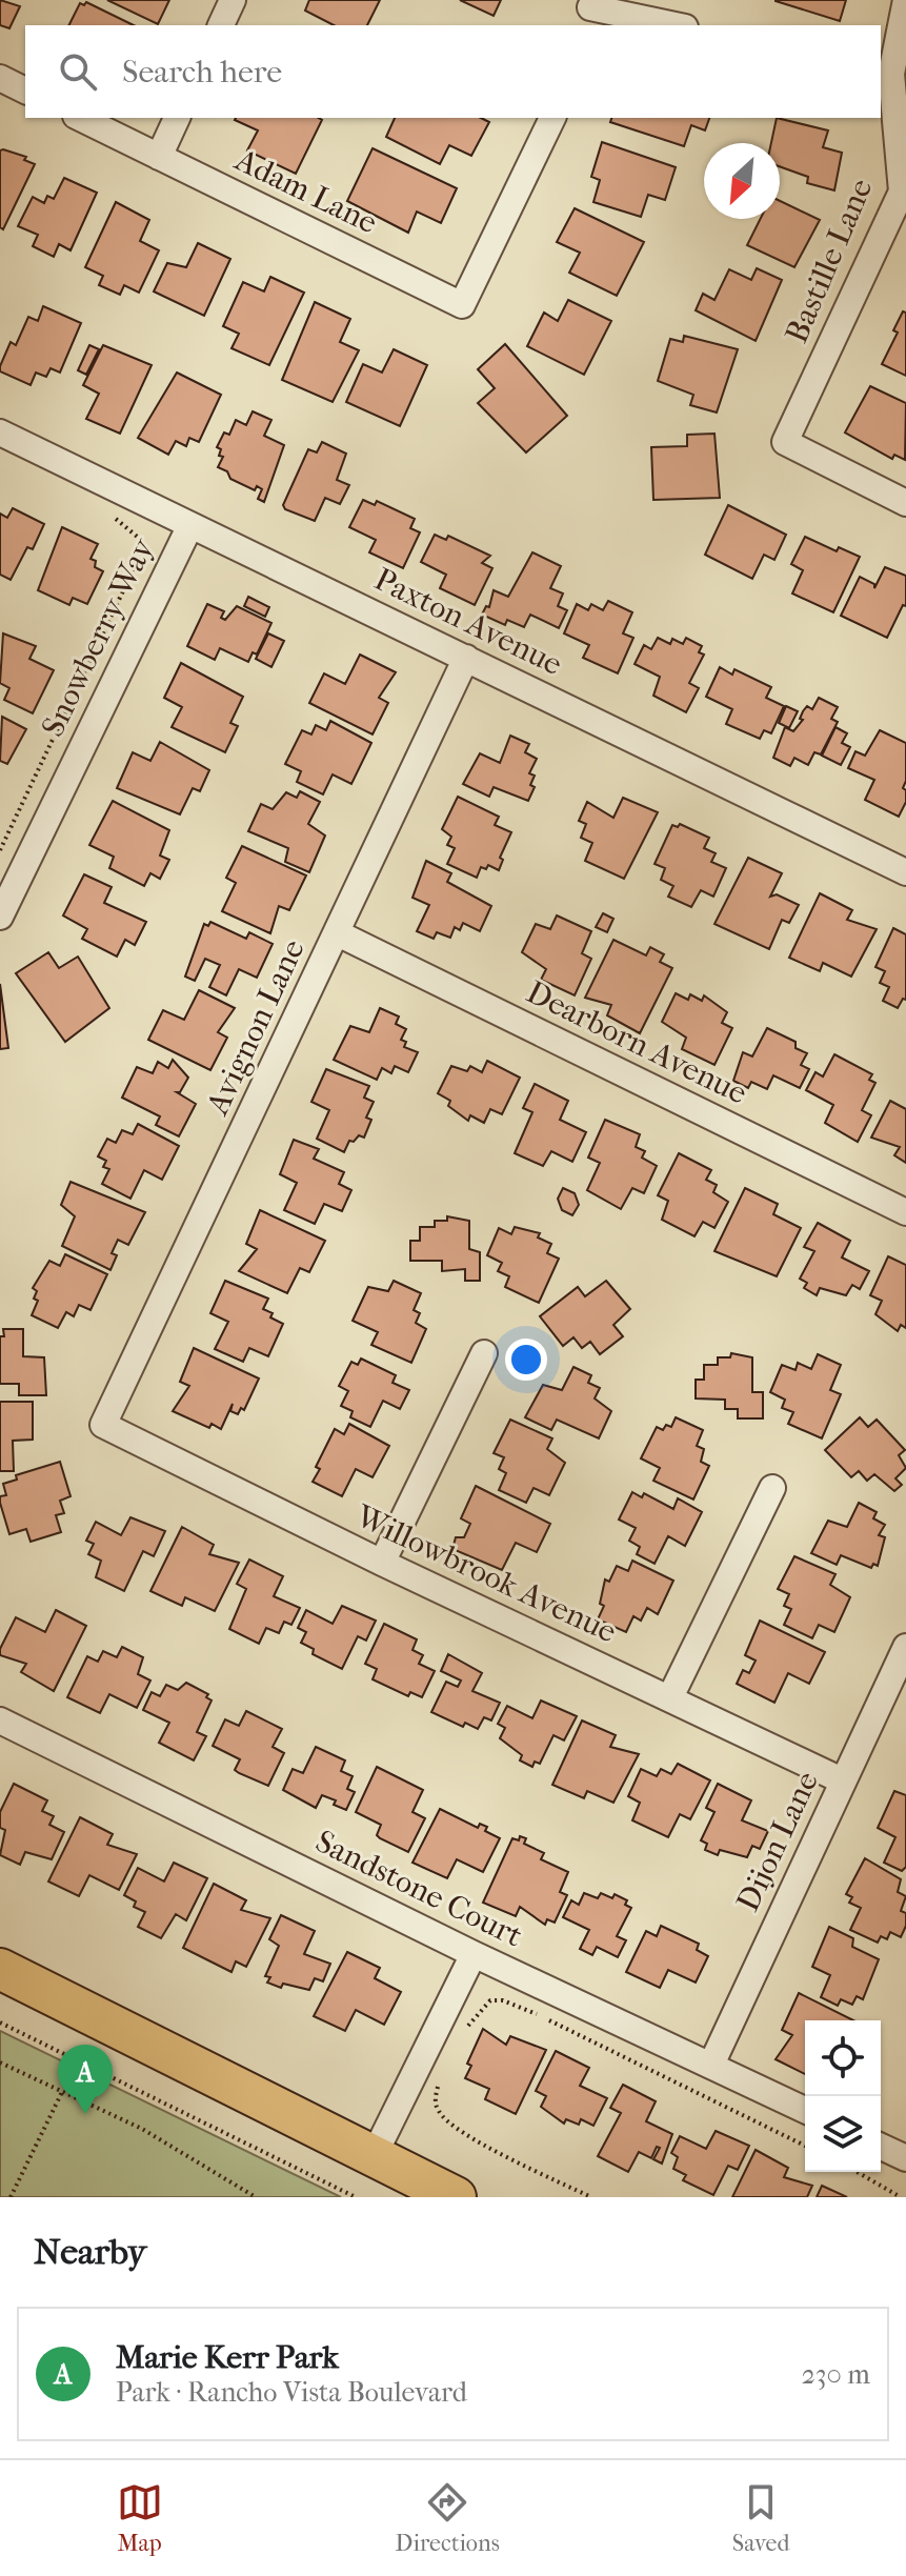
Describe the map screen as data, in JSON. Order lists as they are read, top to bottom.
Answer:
{
  "streets": {
    "street": [
      "Adam Lane",
      "Bastille Lane",
      "Paxton Avenue",
      "Snowberry Way",
      "Avignon Lane",
      "Dearborn Avenue",
      "Willowbrook Avenue",
      "Dijon Lane",
      "Sandstone Court"
    ]
  },
  "crossings": [
    ["Paxton Avenue", "Snowberry Way"],
    ["Paxton Avenue", "Avignon Lane"],
    ["Avignon Lane", "Dearborn Avenue"],
    ["Avignon Lane", "Willowbrook Avenue"],
    ["Willowbrook Avenue", "Dijon Lane"],
    ["Dijon Lane", "Sandstone Court"]
  ],
  "north": "bottom left",
  "page": {
    "search": "Search here",
    "pins": "A",
    "heading": "Nearby",
    "list": [
      {
        "mark": "A",
        "name": "Marie Kerr Park",
        "note": "Park · Rancho Vista Boulevard",
        "value": "230 m"
      }
    ],
    "nav": ["Map", "Directions", "Saved"]
  }
}
